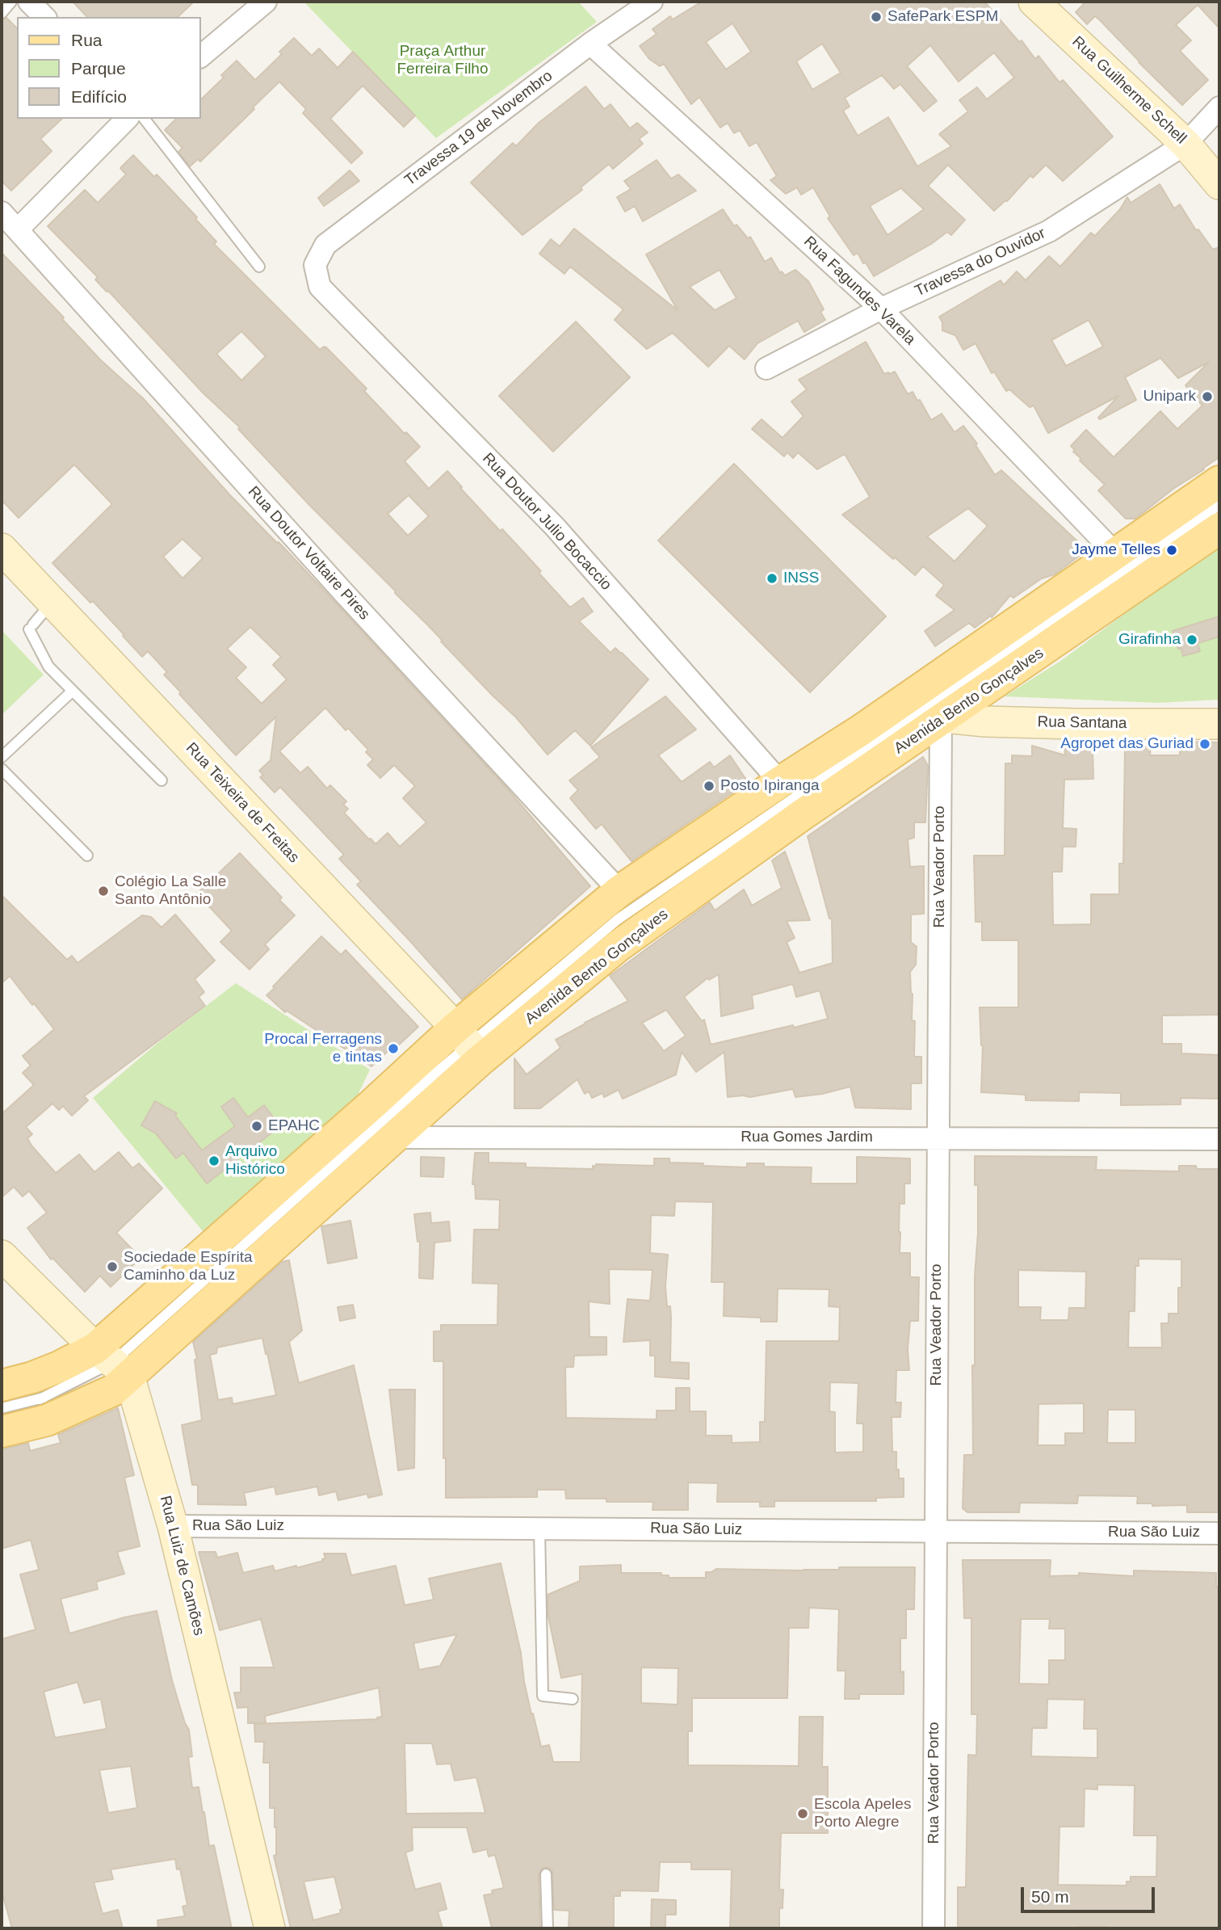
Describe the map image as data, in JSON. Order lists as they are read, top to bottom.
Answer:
{
  "streets": {
    "main road": ["Avenida Bento Gonçalves"],
    "street": [
      "Rua Guilherme Schell",
      "Travessa 19 de Novembro",
      "Travessa do Ouvidor",
      "Rua Fagundes Varela",
      "Rua Doutor Julio Bocaccio",
      "Rua Doutor Voltaire Pires",
      "Rua Santana",
      "Rua Teixeira de Freitas",
      "Rua Veador Porto",
      "Rua Gomes Jardim",
      "Rua São Luiz",
      "Rua Luiz de Camões"
    ]
  },
  "crossings": [
    ["Rua Guilherme Schell", "Travessa do Ouvidor"],
    ["Travessa 19 de Novembro", "Rua Fagundes Varela"],
    ["Travessa 19 de Novembro", "Rua Doutor Julio Bocaccio"],
    ["Travessa do Ouvidor", "Rua Fagundes Varela"],
    ["Rua Fagundes Varela", "Avenida Bento Gonçalves"],
    ["Rua Doutor Julio Bocaccio", "Avenida Bento Gonçalves"],
    ["Rua Doutor Voltaire Pires", "Avenida Bento Gonçalves"],
    ["Avenida Bento Gonçalves", "Rua Santana"],
    ["Avenida Bento Gonçalves", "Rua Teixeira de Freitas"],
    ["Avenida Bento Gonçalves", "Rua Veador Porto"],
    ["Avenida Bento Gonçalves", "Rua Gomes Jardim"],
    ["Avenida Bento Gonçalves", "Rua Luiz de Camões"],
    ["Rua Santana", "Rua Veador Porto"],
    ["Rua Veador Porto", "Rua Gomes Jardim"],
    ["Rua Veador Porto", "Rua São Luiz"],
    ["Rua São Luiz", "Rua Luiz de Camões"]
  ],
  "parks": ["Praça Arthur Ferreira Filho"],
  "places": [
    "SafePark ESPM",
    "Unipark",
    "Jayme Telles",
    "INSS",
    "Girafinha",
    "Agropet das Guriad",
    "Posto Ipiranga",
    "Colégio La Salle Santo Antônio",
    "Procal Ferragens e tintas",
    "EPAHC",
    "Arquivo Histórico",
    "Sociedade Espírita Caminho da Luz",
    "Escola Apeles Porto Alegre"
  ],
  "legend": ["Rua", "Parque", "Edifício"],
  "scale_bar": "50 m"
}
